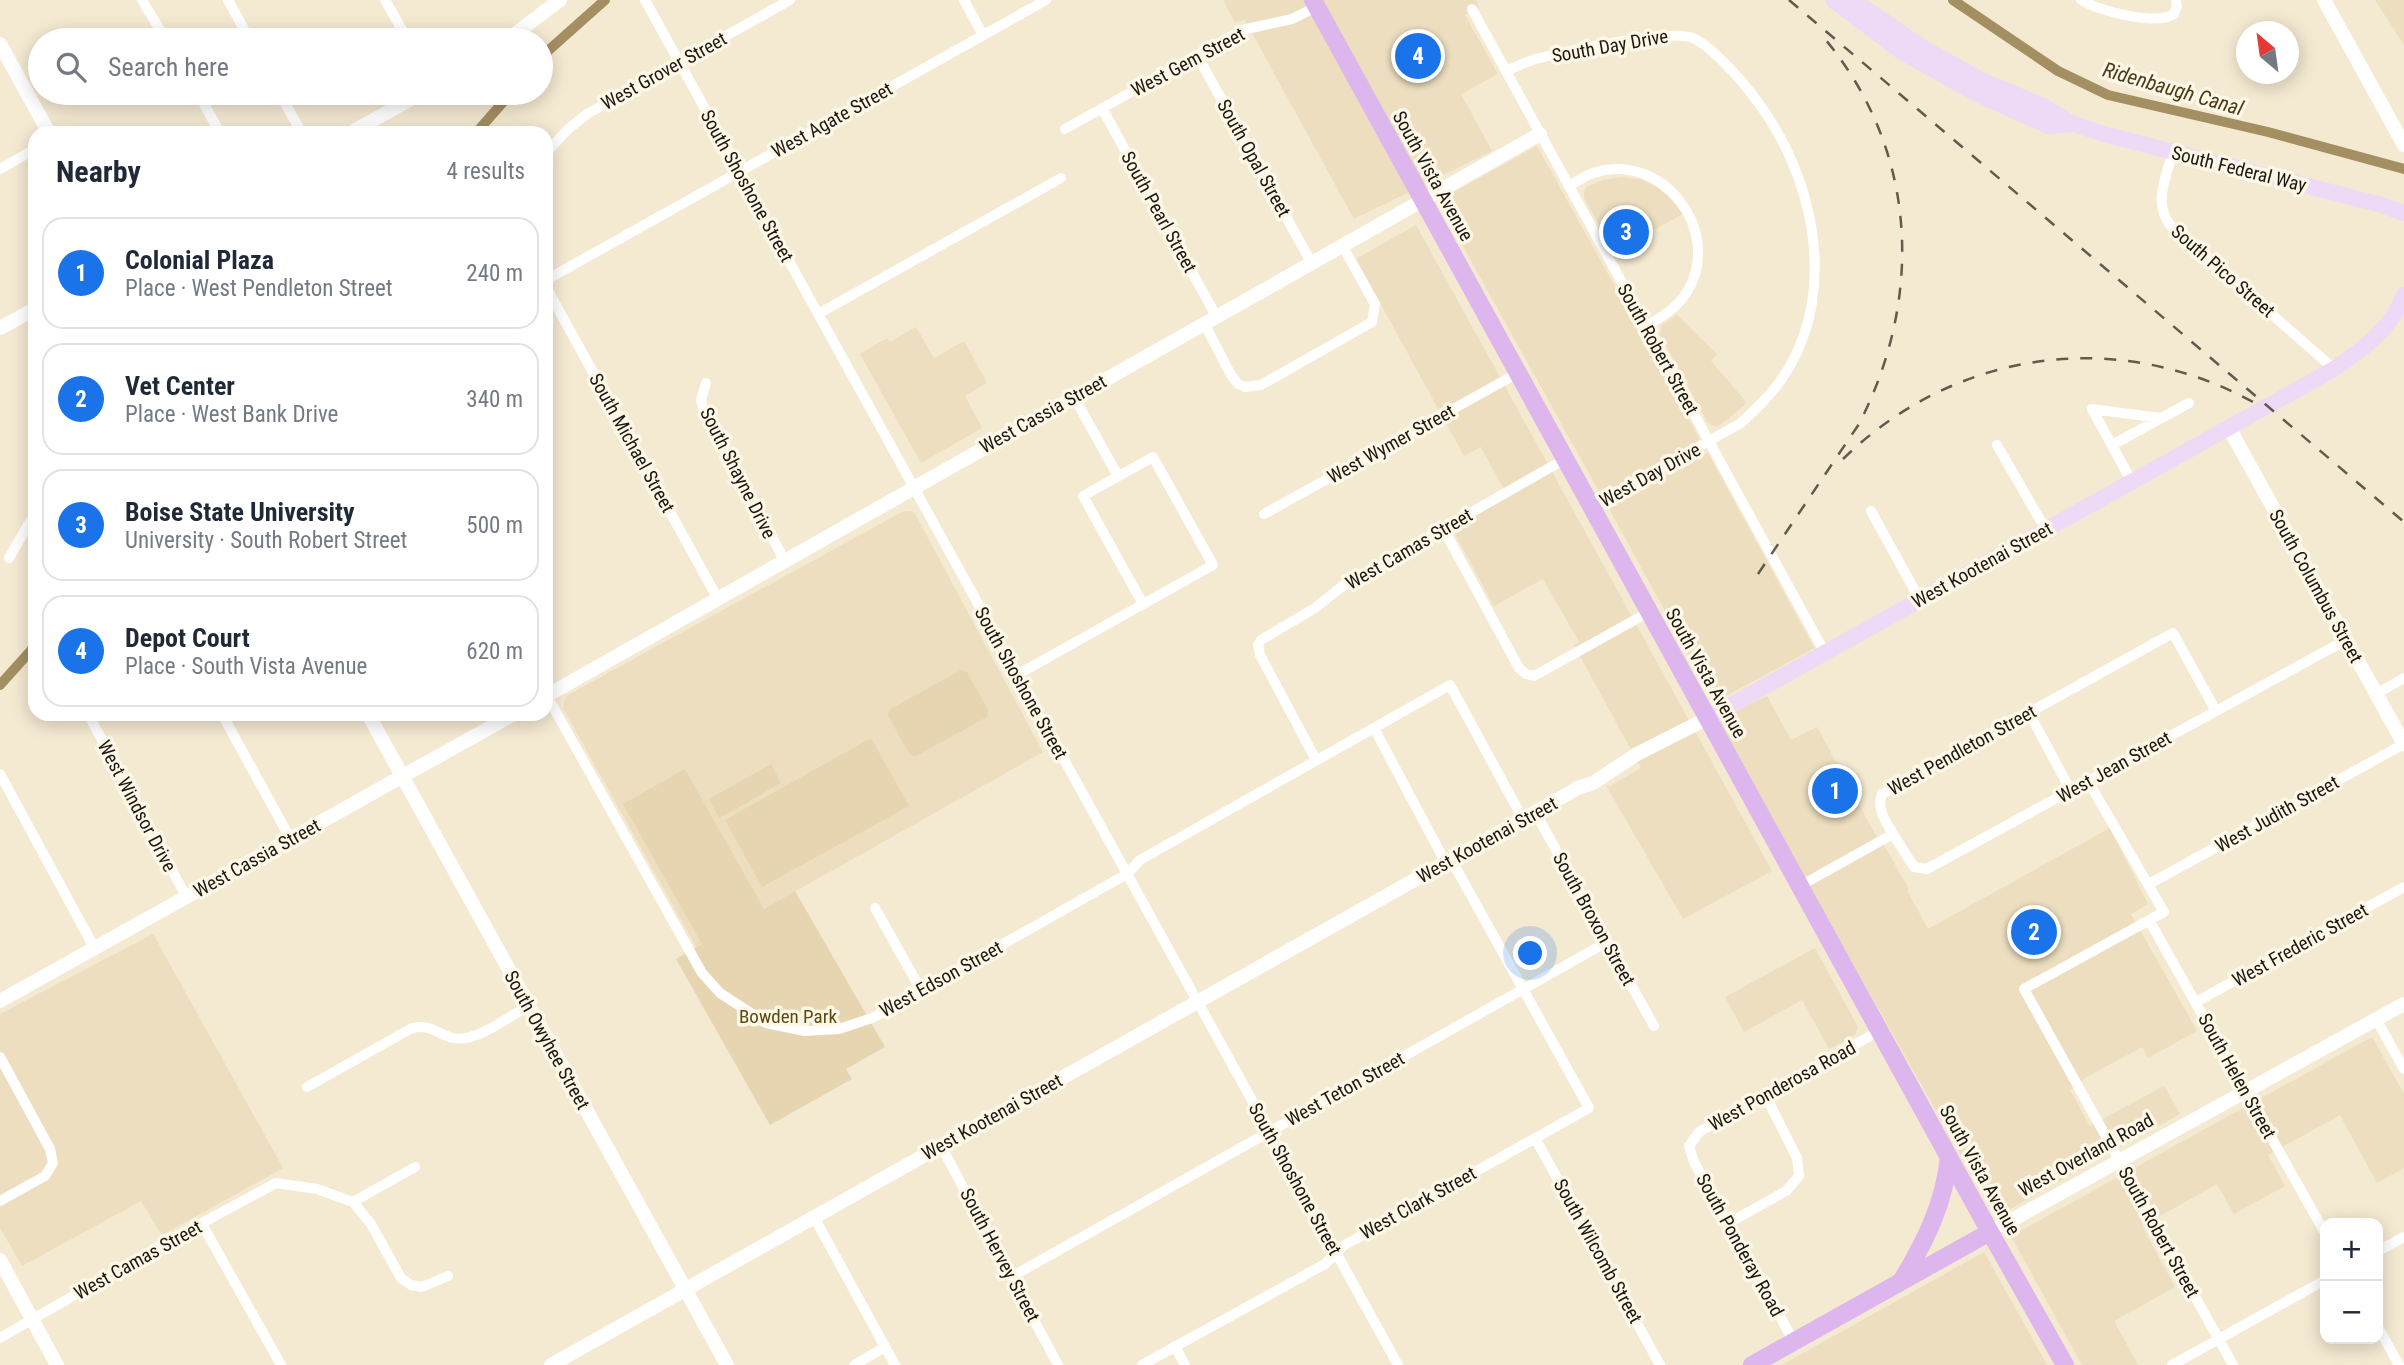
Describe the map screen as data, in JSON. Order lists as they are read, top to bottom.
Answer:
{
  "streets": {
    "main road": [
      "South Federal Way",
      "South Vista Avenue",
      "West Kootenai Street",
      "West Overland Road"
    ],
    "street": [
      "South Day Drive",
      "West Gem Street",
      "West Grover Street",
      "West Agate Street",
      "South Opal Street",
      "South Shoshone Street",
      "South Pearl Street",
      "South Pico Street",
      "South Robert Street",
      "West Cassia Street",
      "South Michael Street",
      "West Wymer Street",
      "South Shayne Drive",
      "West Day Drive",
      "West Camas Street",
      "South Columbus Street",
      "West Pendleton Street",
      "West Jean Street",
      "West Windsor Drive",
      "West Judith Street",
      "South Broxon Street",
      "West Frederic Street",
      "West Edson Street",
      "South Owyhee Street",
      "South Helen Street",
      "West Ponderosa Road",
      "West Teton Street",
      "West Clark Street",
      "South Ponderay Road",
      "South Wilcomb Street",
      "South Hervey Street"
    ]
  },
  "crossings": [
    ["South Day Drive", "South Robert Street"],
    ["South Day Drive", "West Day Drive"],
    ["West Gem Street", "South Opal Street"],
    ["West Gem Street", "South Vista Avenue"],
    ["West Gem Street", "South Pearl Street"],
    ["West Grover Street", "South Shoshone Street"],
    ["West Agate Street", "South Shoshone Street"],
    ["South Opal Street", "West Cassia Street"],
    ["South Federal Way", "South Pico Street"],
    ["South Vista Avenue", "West Cassia Street"],
    ["South Vista Avenue", "West Wymer Street"],
    ["South Vista Avenue", "West Day Drive"],
    ["South Vista Avenue", "West Camas Street"],
    ["South Vista Avenue", "West Kootenai Street"],
    ["South Vista Avenue", "West Ponderosa Road"],
    ["South Vista Avenue", "West Overland Road"],
    ["South Shoshone Street", "West Cassia Street"],
    ["South Shoshone Street", "West Kootenai Street"],
    ["South Shoshone Street", "West Edson Street"],
    ["South Shoshone Street", "West Teton Street"],
    ["South Shoshone Street", "West Clark Street"],
    ["South Pearl Street", "West Cassia Street"],
    ["South Pico Street", "West Kootenai Street"],
    ["South Robert Street", "West Cassia Street"],
    ["South Robert Street", "West Day Drive"],
    ["South Robert Street", "West Kootenai Street"],
    ["South Robert Street", "South Helen Street"],
    ["South Robert Street", "West Overland Road"],
    ["West Cassia Street", "South Michael Street"],
    ["West Cassia Street", "South Shayne Drive"],
    ["West Cassia Street", "West Windsor Drive"],
    ["West Cassia Street", "South Owyhee Street"],
    ["West Camas Street", "West Edson Street"],
    ["West Kootenai Street", "South Columbus Street"],
    ["West Kootenai Street", "South Broxon Street"],
    ["West Kootenai Street", "South Owyhee Street"],
    ["West Kootenai Street", "South Hervey Street"],
    ["South Columbus Street", "West Jean Street"],
    ["South Columbus Street", "West Judith Street"],
    ["West Pendleton Street", "West Jean Street"],
    ["South Broxon Street", "West Edson Street"],
    ["South Broxon Street", "West Teton Street"],
    ["West Frederic Street", "South Helen Street"],
    ["South Helen Street", "West Overland Road"],
    ["West Ponderosa Road", "South Ponderay Road"],
    ["West Teton Street", "West Clark Street"],
    ["West Teton Street", "South Hervey Street"],
    ["West Overland Road", "South Ponderay Road"],
    ["West Clark Street", "South Wilcomb Street"]
  ],
  "water": ["Ridenbaugh Canal"],
  "parks": ["Bowden Park"],
  "north": "top left",
  "page": {
    "search": "Search here",
    "pins": [
      "4",
      "3",
      "1",
      "2"
    ],
    "heading": ["Nearby", "4 results"],
    "list": [
      {
        "mark": "1",
        "name": "Colonial Plaza",
        "note": "Place · West Pendleton Street",
        "value": "240 m"
      },
      {
        "mark": "2",
        "name": "Vet Center",
        "note": "Place · West Bank Drive",
        "value": "340 m"
      },
      {
        "mark": "3",
        "name": "Boise State University",
        "note": "University · South Robert Street",
        "value": "500 m"
      },
      {
        "mark": "4",
        "name": "Depot Court",
        "note": "Place · South Vista Avenue",
        "value": "620 m"
      }
    ],
    "map_buttons": ["+", "−"]
  }
}
